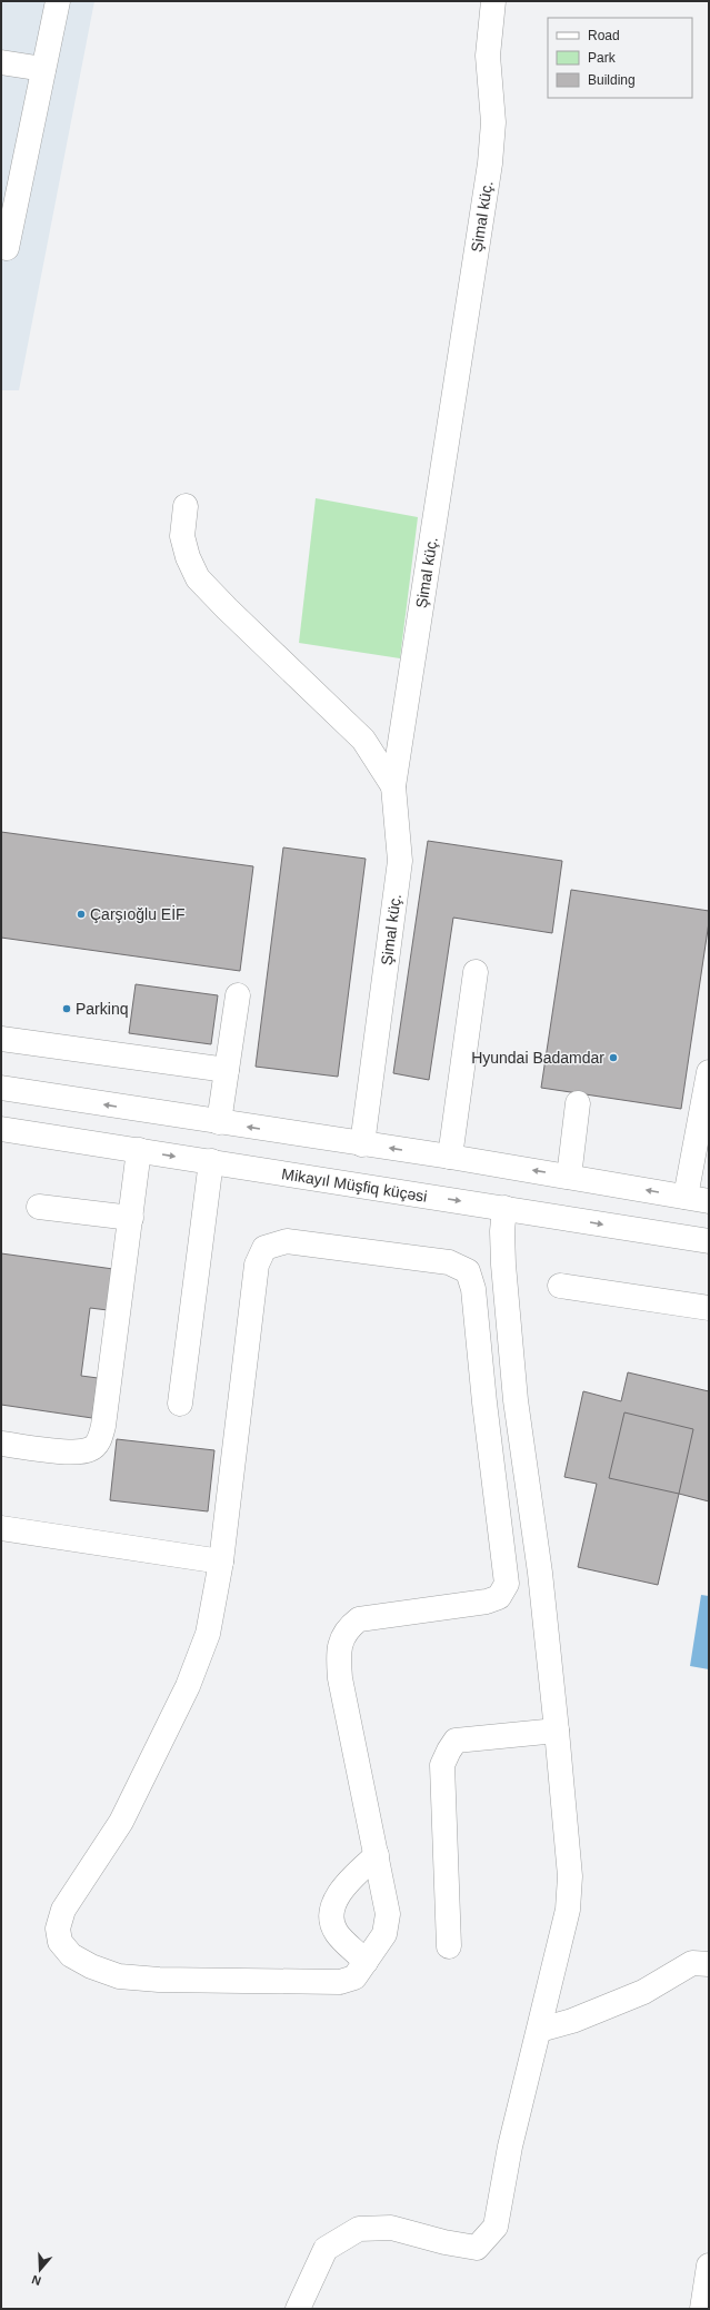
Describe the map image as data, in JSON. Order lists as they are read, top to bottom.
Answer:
{
  "streets": {
    "main road": ["Şimal küç.", "Mikayıl Müşfiq küçəsi"]
  },
  "places": ["Çarşıoğlu EİF", "Parkinq", "Hyundai Badamdar"],
  "legend": ["Road", "Park", "Building"],
  "north": "bottom"
}
